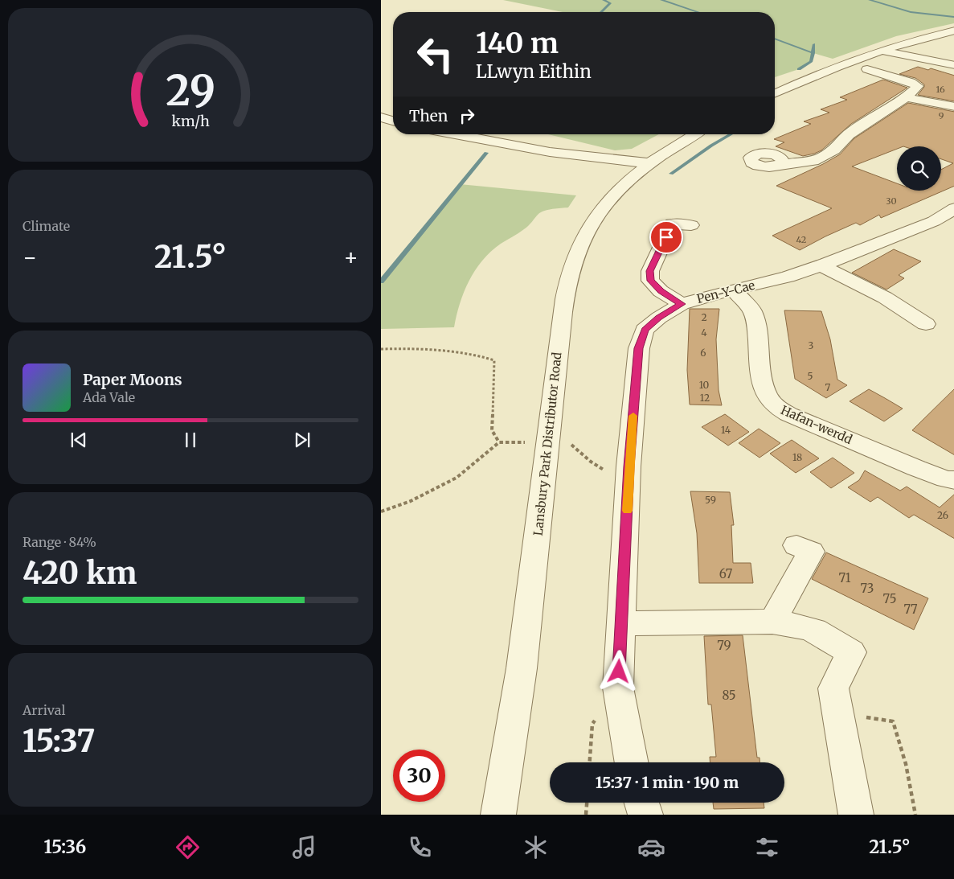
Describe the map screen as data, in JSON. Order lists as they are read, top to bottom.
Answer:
{
  "streets": {
    "street": ["Pen-Y-Cae", "Hafan-werdd", "Lansbury Park Distributor Road"]
  },
  "crossings": [
    ["Pen-Y-Cae", "Hafan-werdd"]
  ],
  "house_numbers": [
    "16",
    "9",
    "30",
    "42",
    "2",
    "4",
    "3",
    "6",
    "5",
    "10",
    "7",
    "12",
    "14",
    "18",
    "59",
    "26",
    "67",
    "71",
    "73",
    "75",
    "77",
    "79",
    "85"
  ],
  "page": {
    "turn": ["140 m", "LLwyn Eithin"],
    "then": "Then",
    "tile": [
      "Climate",
      ["Range · 84%", "420 km"],
      ["Arrival", "15:37"]
    ],
    "heat": ["−", "21.5°", "+"],
    "song": ["Paper Moons", "Ada Vale"],
    "limit": "30",
    "trip": "15:37 · 1 min · 190 m",
    "tabs": ["15:36", "21.5°"],
    "gauge": ["29", "km/h"]
  }
}
